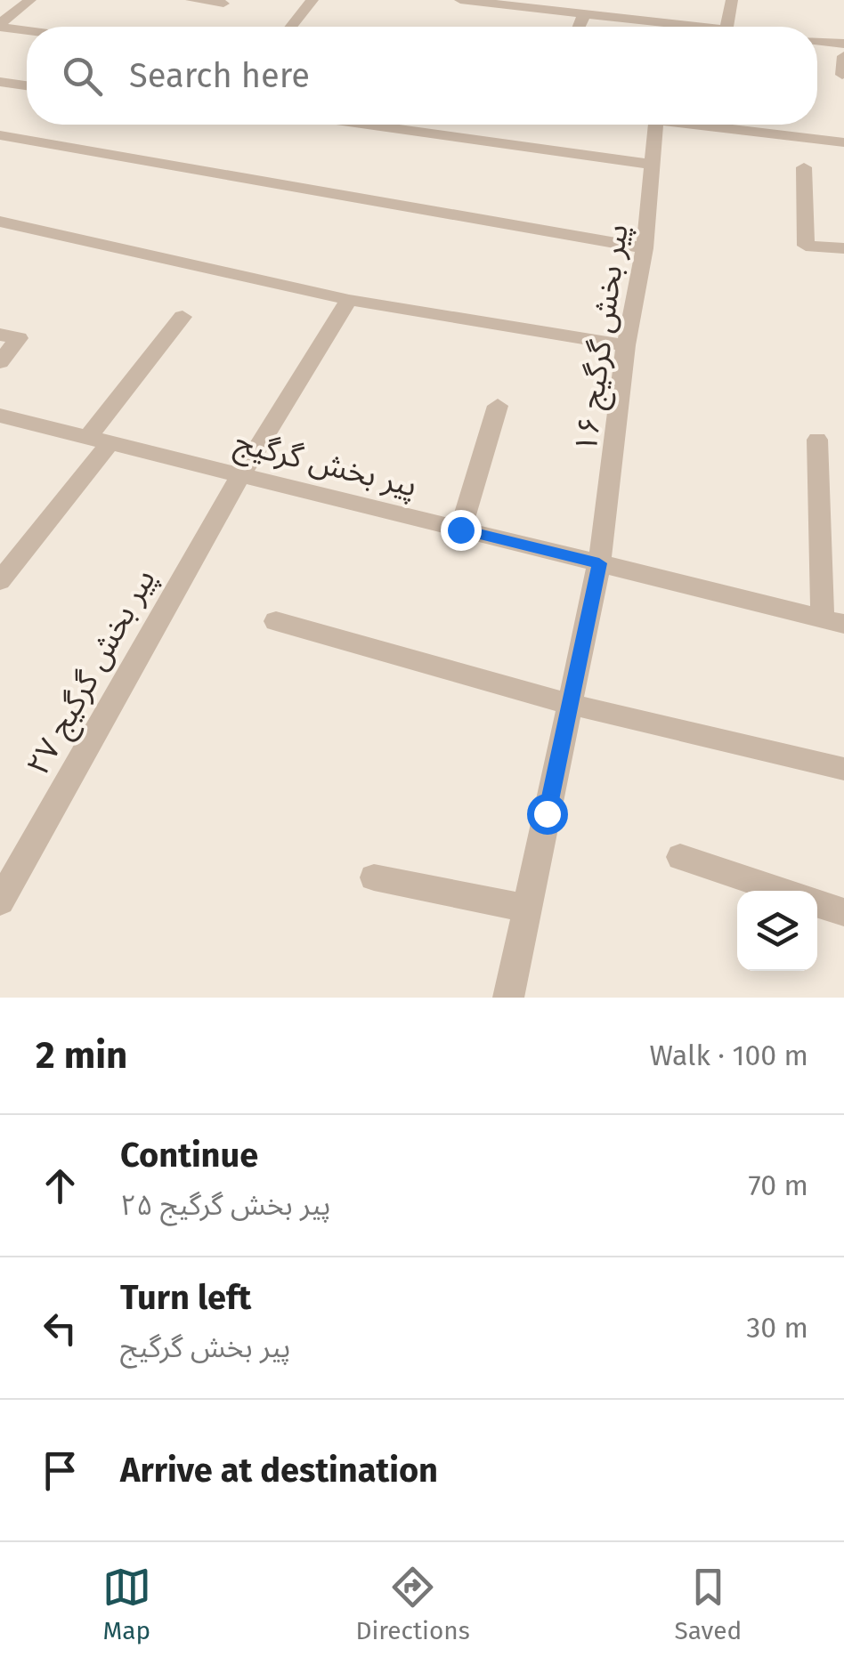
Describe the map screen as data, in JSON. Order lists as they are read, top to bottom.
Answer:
{
  "streets": {
    "street": ["پیر بخش گرگیج ۱۶", "پیر بخش گرگیج", "پیر بخش گرگیج ۲۷"]
  },
  "crossings": [
    ["پیر بخش گرگیج ۱۶", "پیر بخش گرگیج"],
    ["پیر بخش گرگیج", "پیر بخش گرگیج ۲۷"]
  ],
  "page": {
    "search": "Search here",
    "heading": ["2 min", "Walk · 100 m"],
    "list": [
      ["Continue", "پیر بخش گرگیج ۲۵", "70 m"],
      ["Turn left", "پیر بخش گرگیج", "30 m"],
      "Arrive at destination"
    ],
    "nav": ["Map", "Directions", "Saved"]
  }
}
